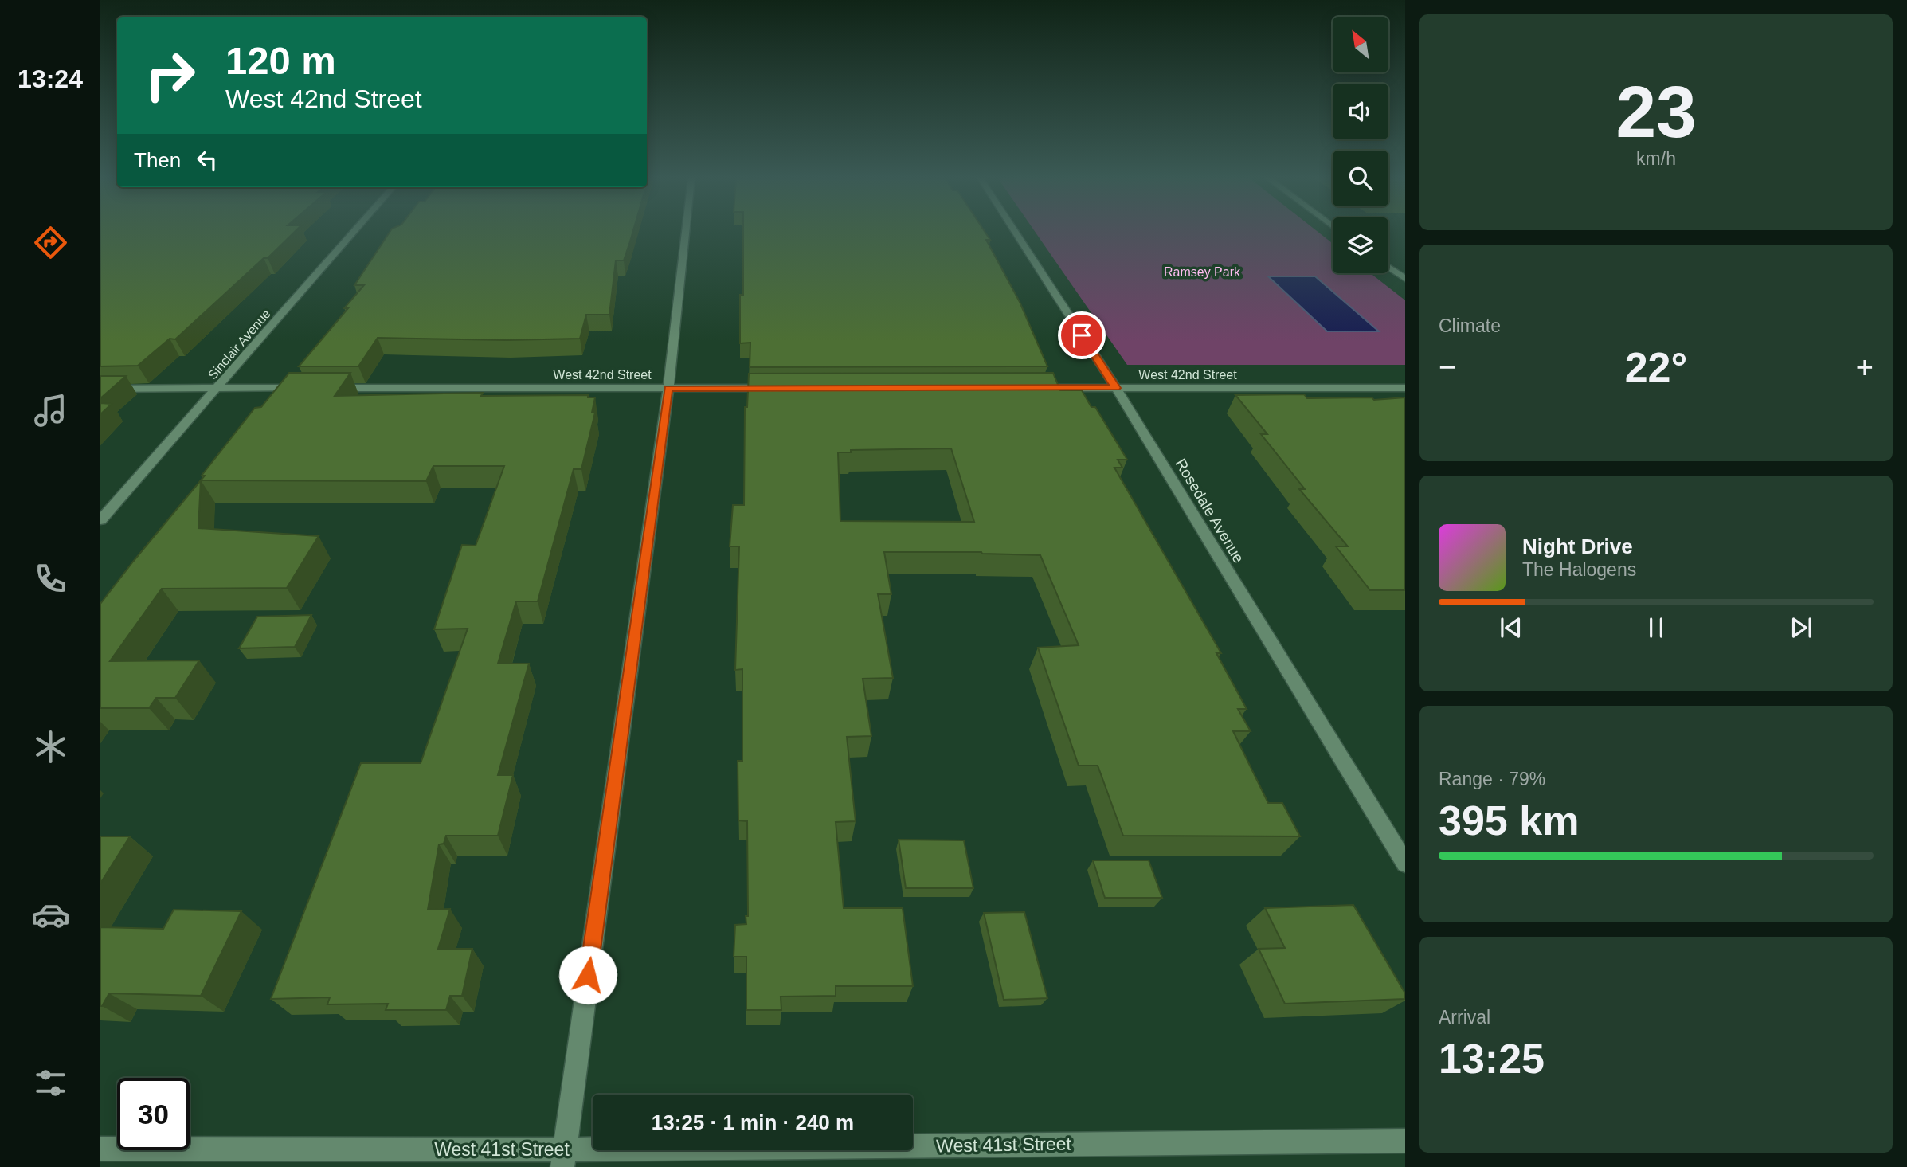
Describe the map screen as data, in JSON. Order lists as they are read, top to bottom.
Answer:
{
  "streets": {
    "street": [
      "Sinclair Avenue",
      "West 42nd Street",
      "Rosedale Avenue",
      "West 41st Street"
    ]
  },
  "crossings": [
    ["West 42nd Street", "Rosedale Avenue"]
  ],
  "parks": ["Ramsey Park"],
  "north": "top left",
  "page": {
    "tabs": "13:24",
    "tile": [
      ["23", "km/h"],
      "Climate",
      ["Range · 79%", "395 km"],
      ["Arrival", "13:25"]
    ],
    "turn": ["120 m", "West 42nd Street"],
    "then": "Then",
    "heat": ["−", "22°", "+"],
    "song": ["Night Drive", "The Halogens"],
    "limit": "30",
    "trip": "13:25 · 1 min · 240 m"
  }
}
